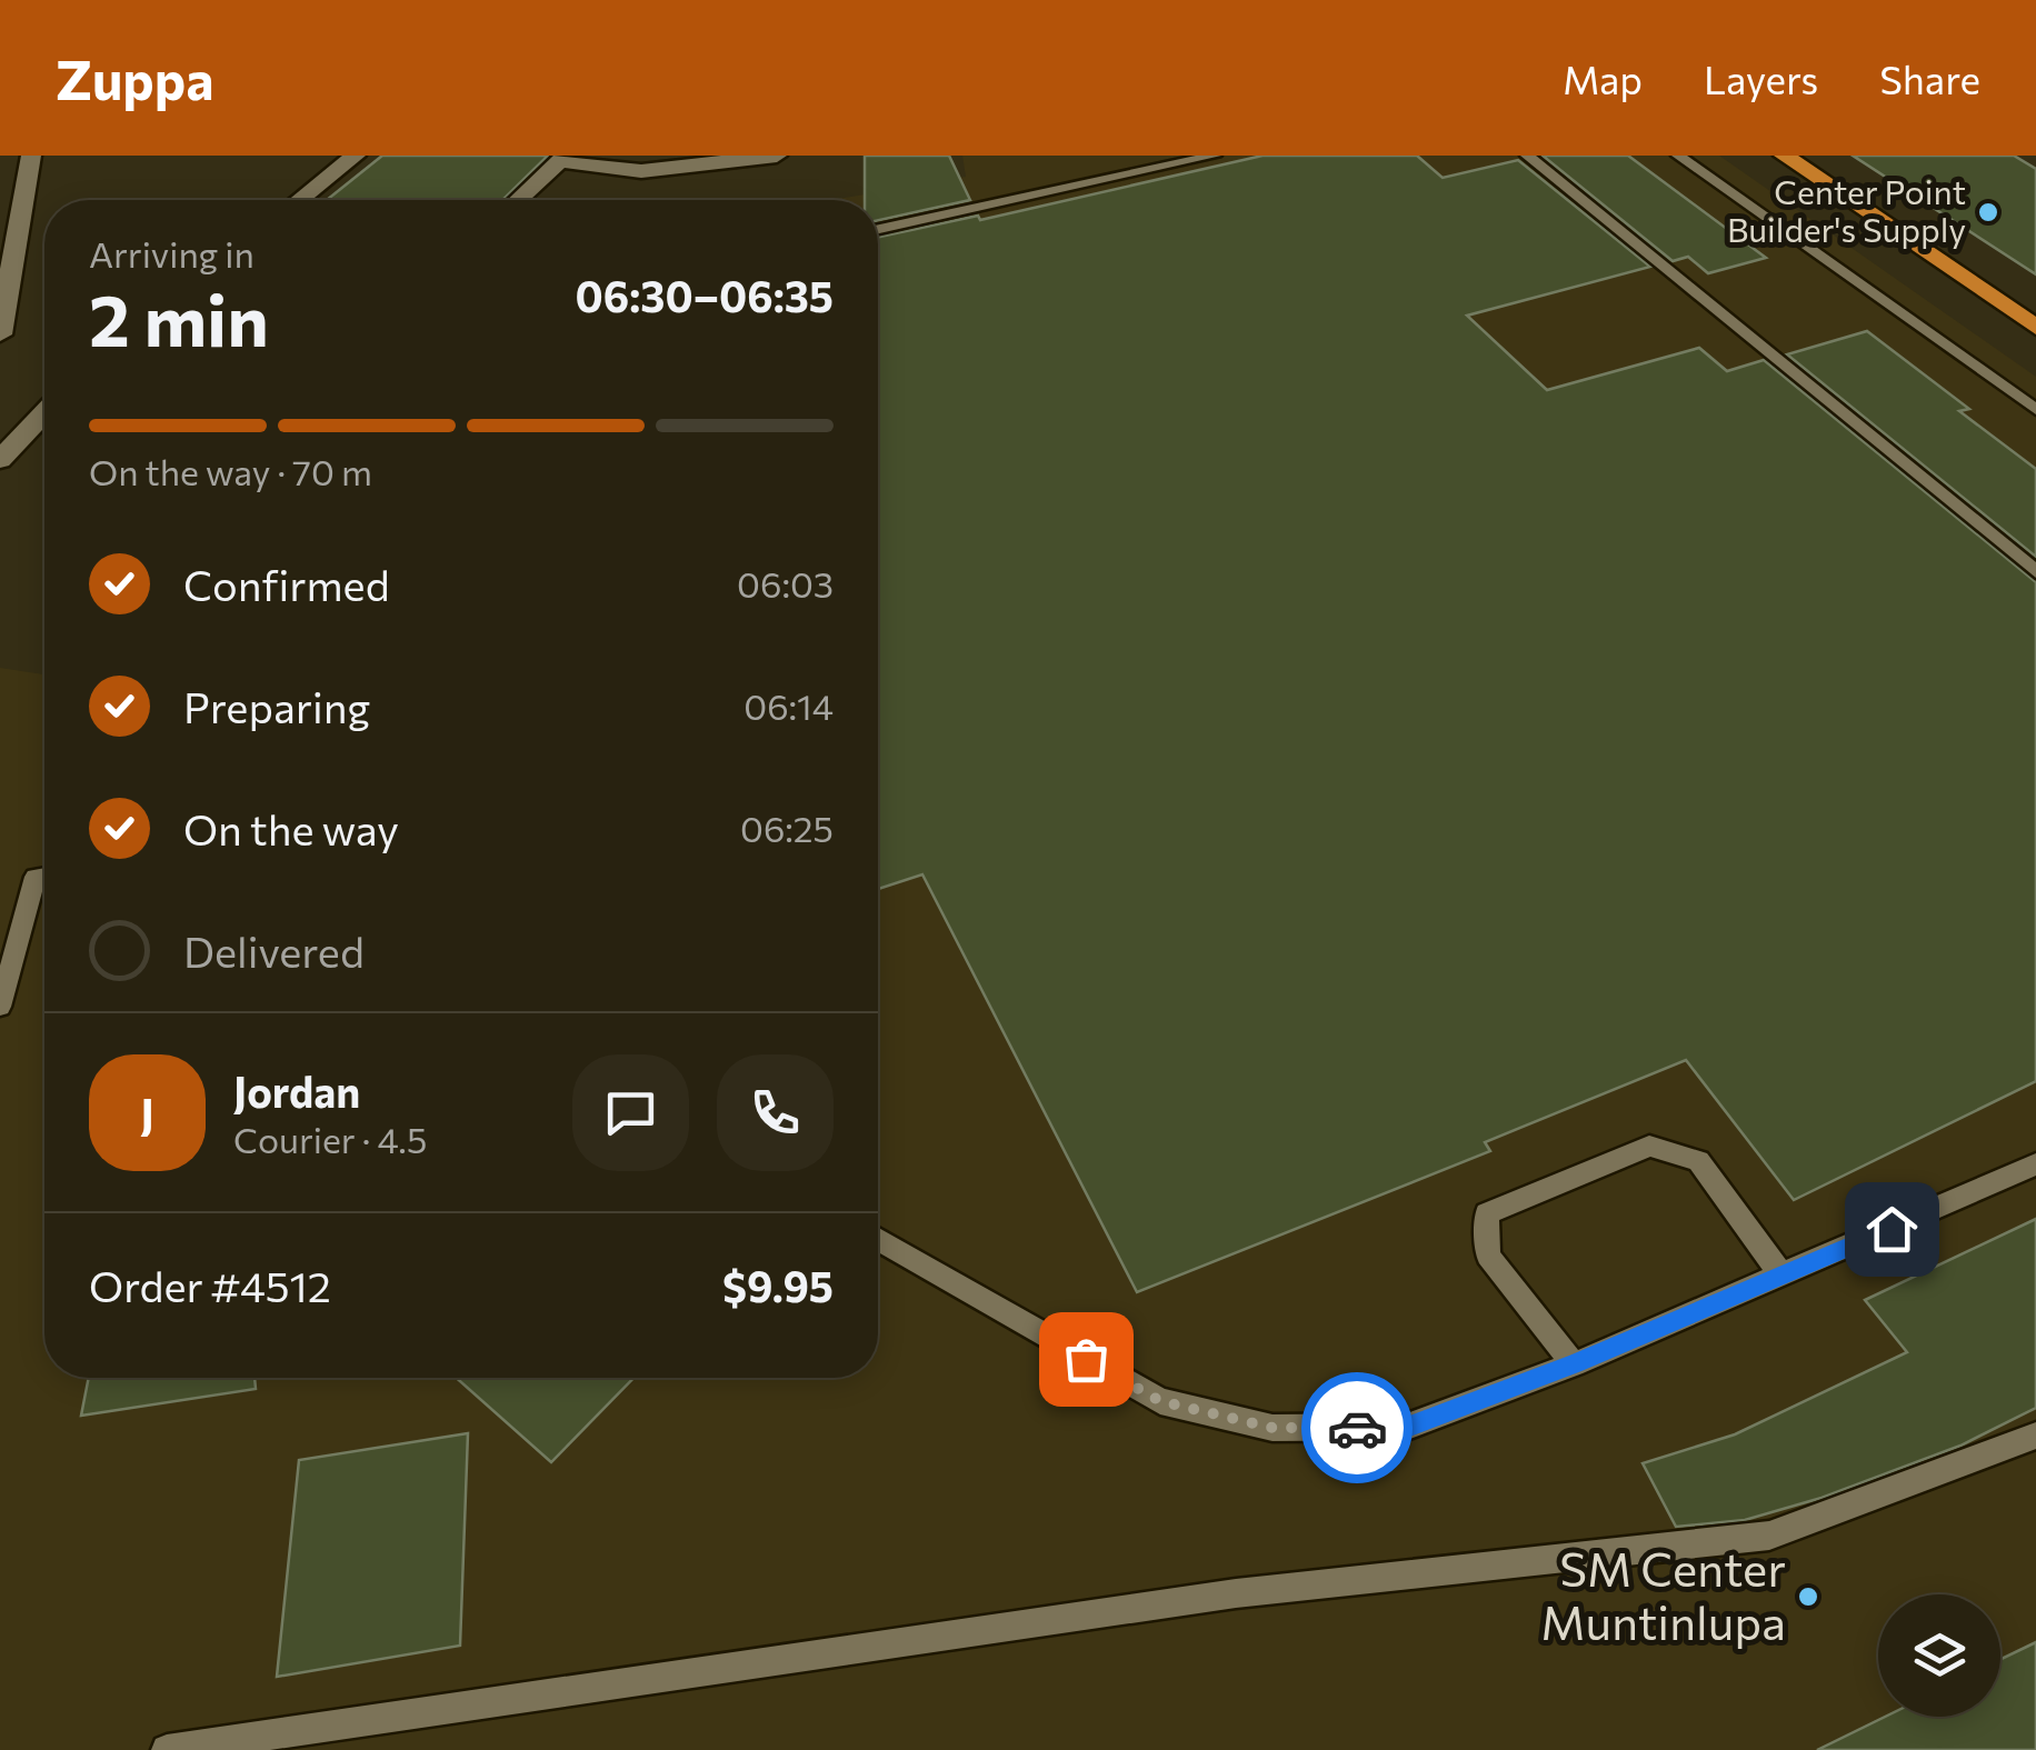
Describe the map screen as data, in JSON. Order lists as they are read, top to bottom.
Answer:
{
  "places": ["Center Point Builder's Supply", "SM Center Muntinlupa"],
  "page": {
    "header": "Zuppa",
    "nav": ["Map", "Layers", "Share"],
    "heading": ["2 min", "Arriving in", "06:30–06:35"],
    "panel": [
      "Jordan",
      "Courier · 4.5",
      "Order #4512",
      "$9.95"
    ],
    "bar": "On the way · 70 m",
    "list": [
      ["Confirmed", "06:03"],
      ["Preparing", "06:14"],
      ["On the way", "06:25"],
      "Delivered"
    ],
    "round": "J"
  }
}
